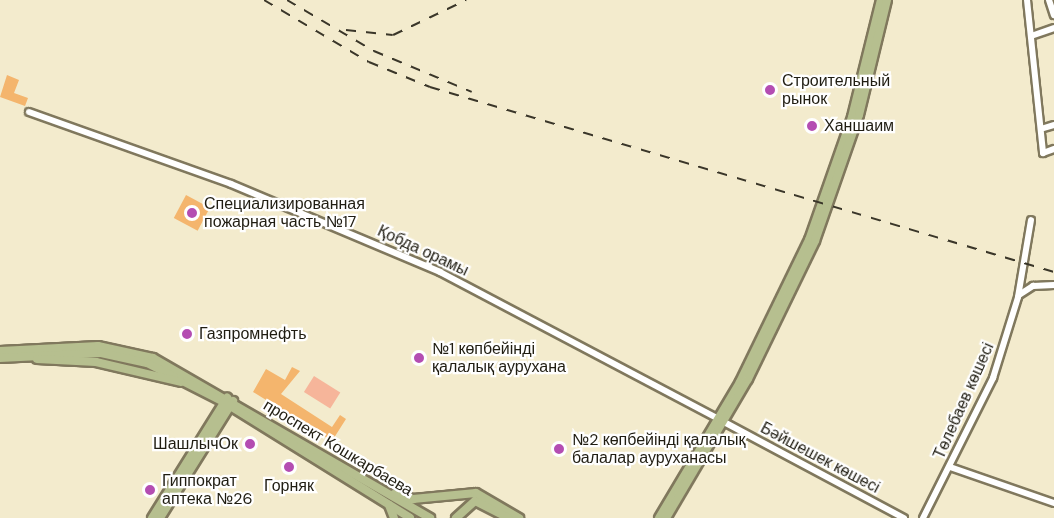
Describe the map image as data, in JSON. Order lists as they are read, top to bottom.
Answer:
{
  "streets": {
    "main road": ["проспект Кошкарбаева"],
    "street": ["Қобда орамы", "Төлебаев көшесі", "Бәйшешек көшесі"]
  },
  "crossings": [
    ["Қобда орамы", "Бәйшешек көшесі"]
  ],
  "places": [
    "Строительный рынок",
    "Ханшаим",
    "Специализированная пожарная часть №17",
    "Газпромнефть",
    "№1 көпбейінді қалалық аурухана",
    "ШашлычОк",
    "№2 көпбейінді қалалық балалар ауруханасы",
    "Горняк",
    "Гиппократ аптека №26"
  ]
}
